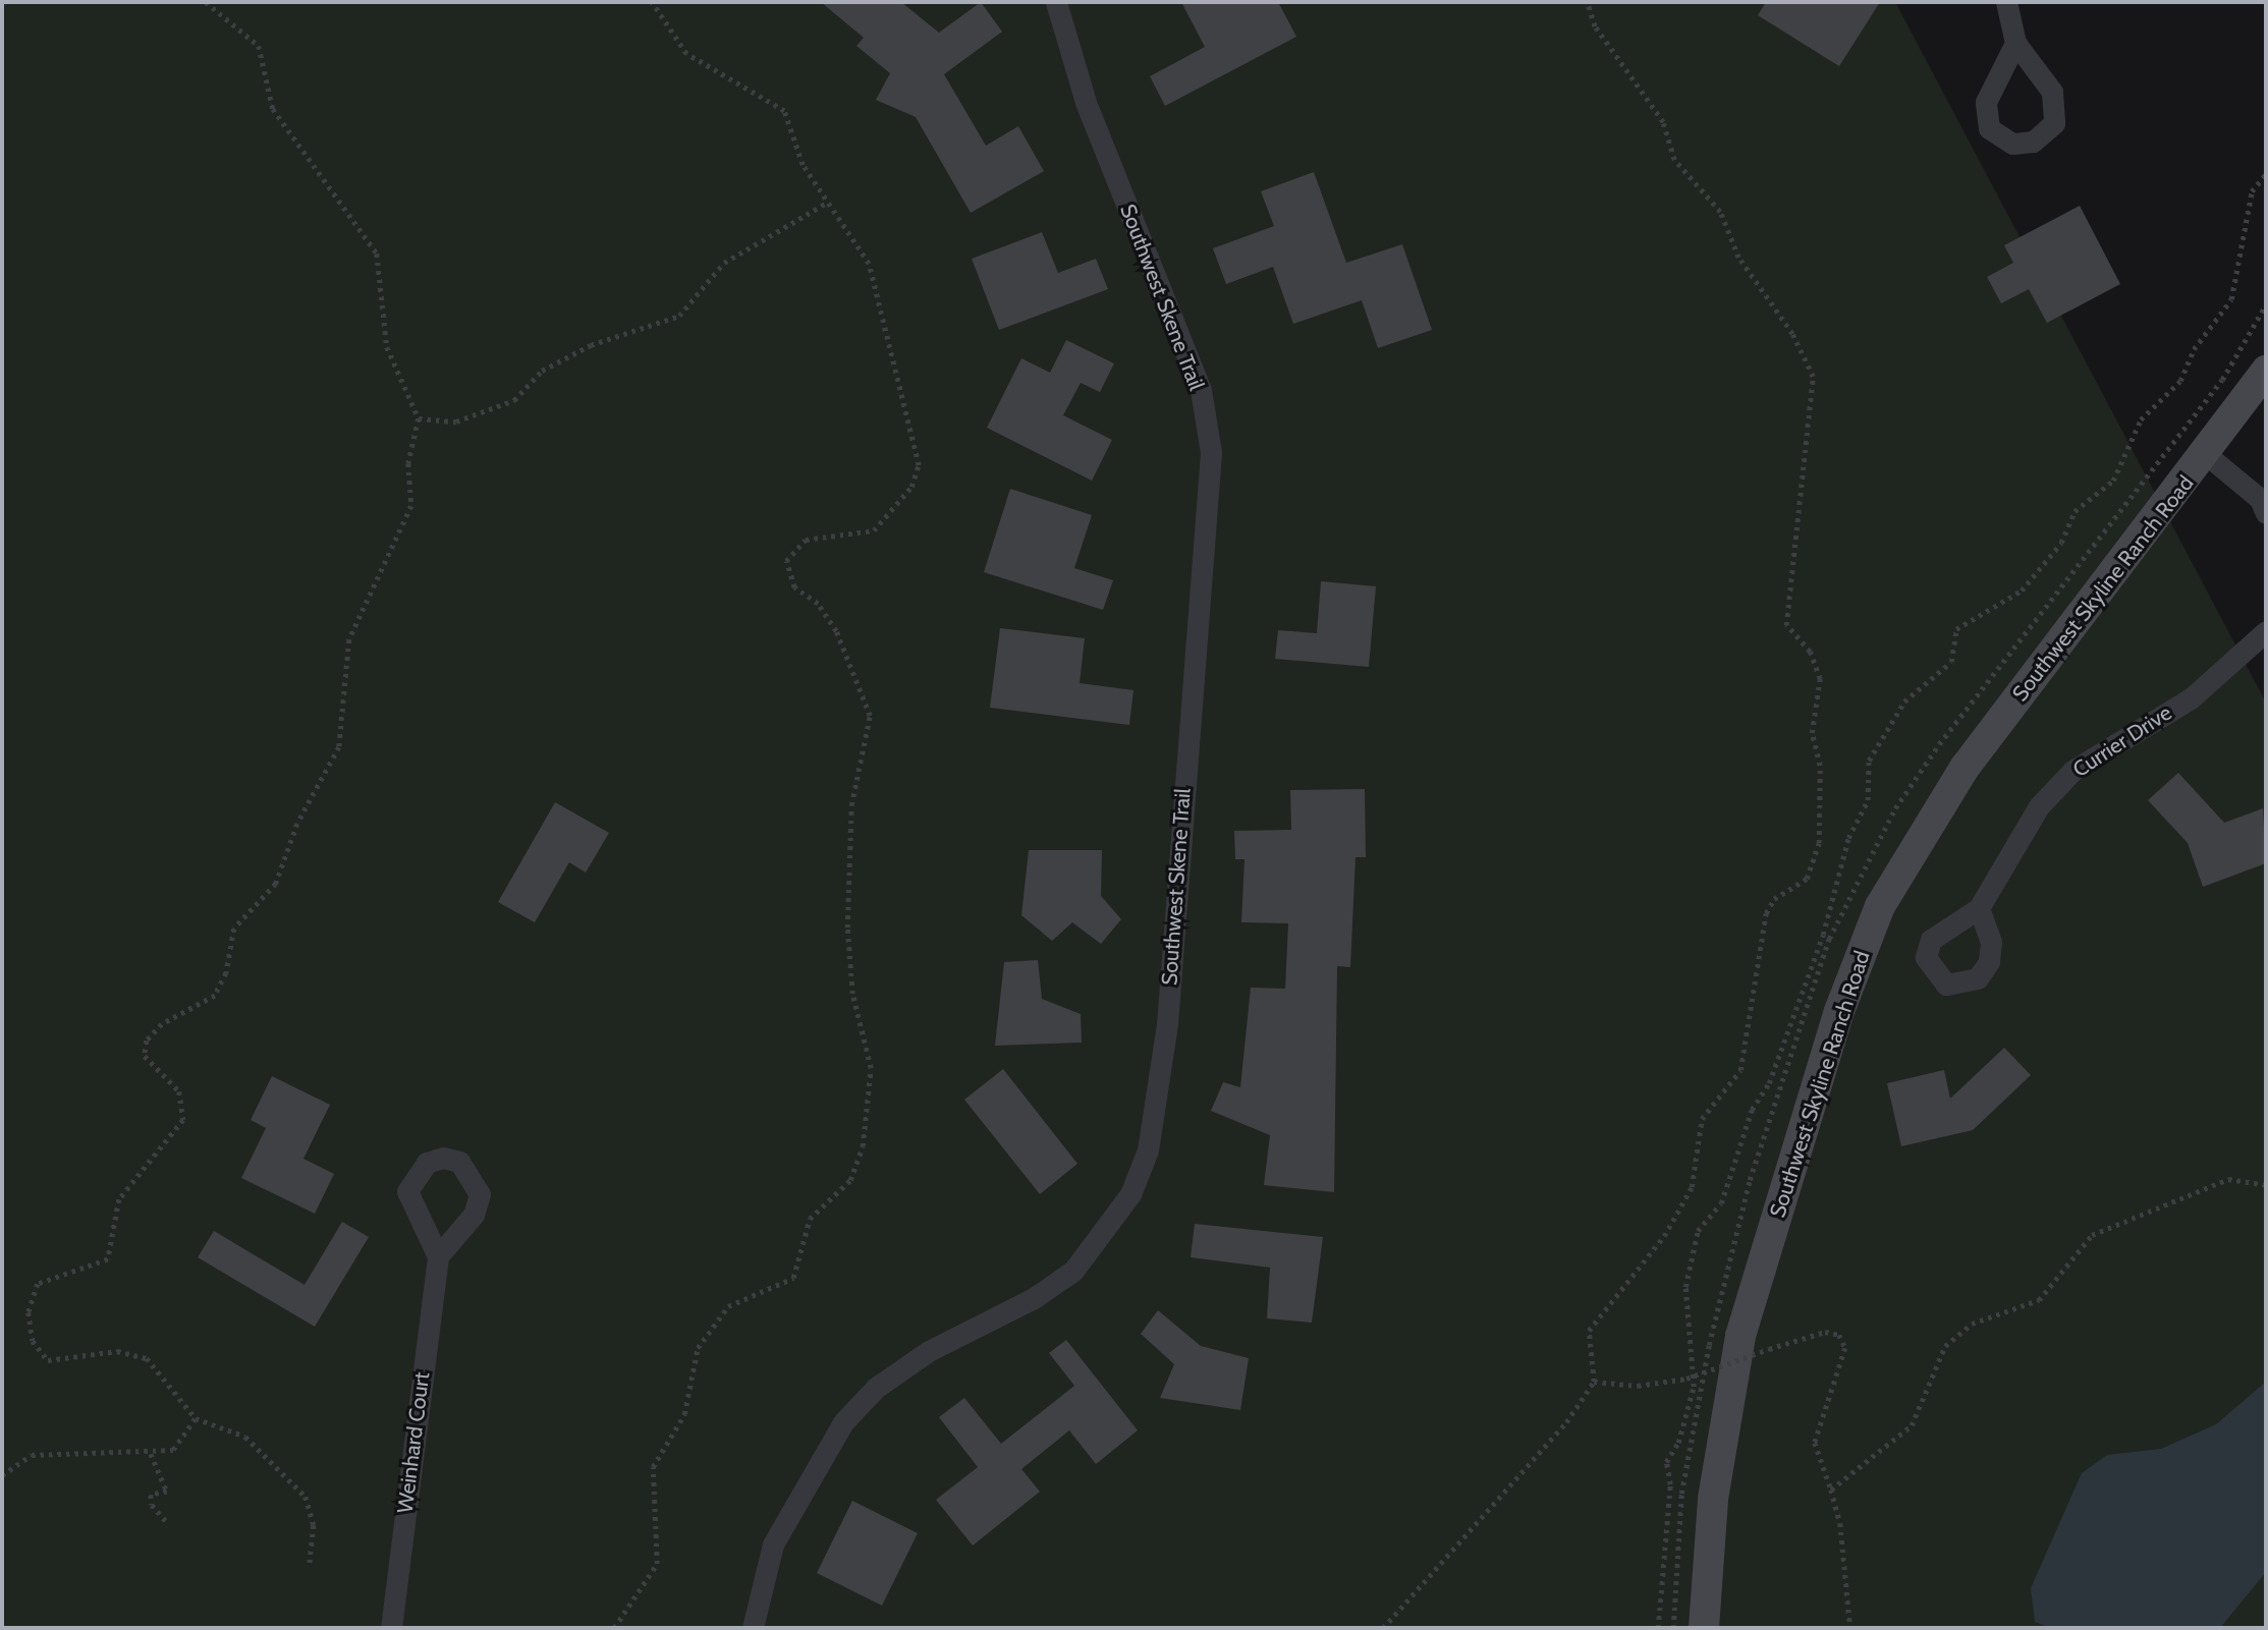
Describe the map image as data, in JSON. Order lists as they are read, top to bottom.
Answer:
{
  "streets": {
    "street": [
      "Southwest Skene Trail",
      "Southwest Skyline Ranch Road",
      "Currier Drive",
      "Weinhard Court"
    ]
  }
}
